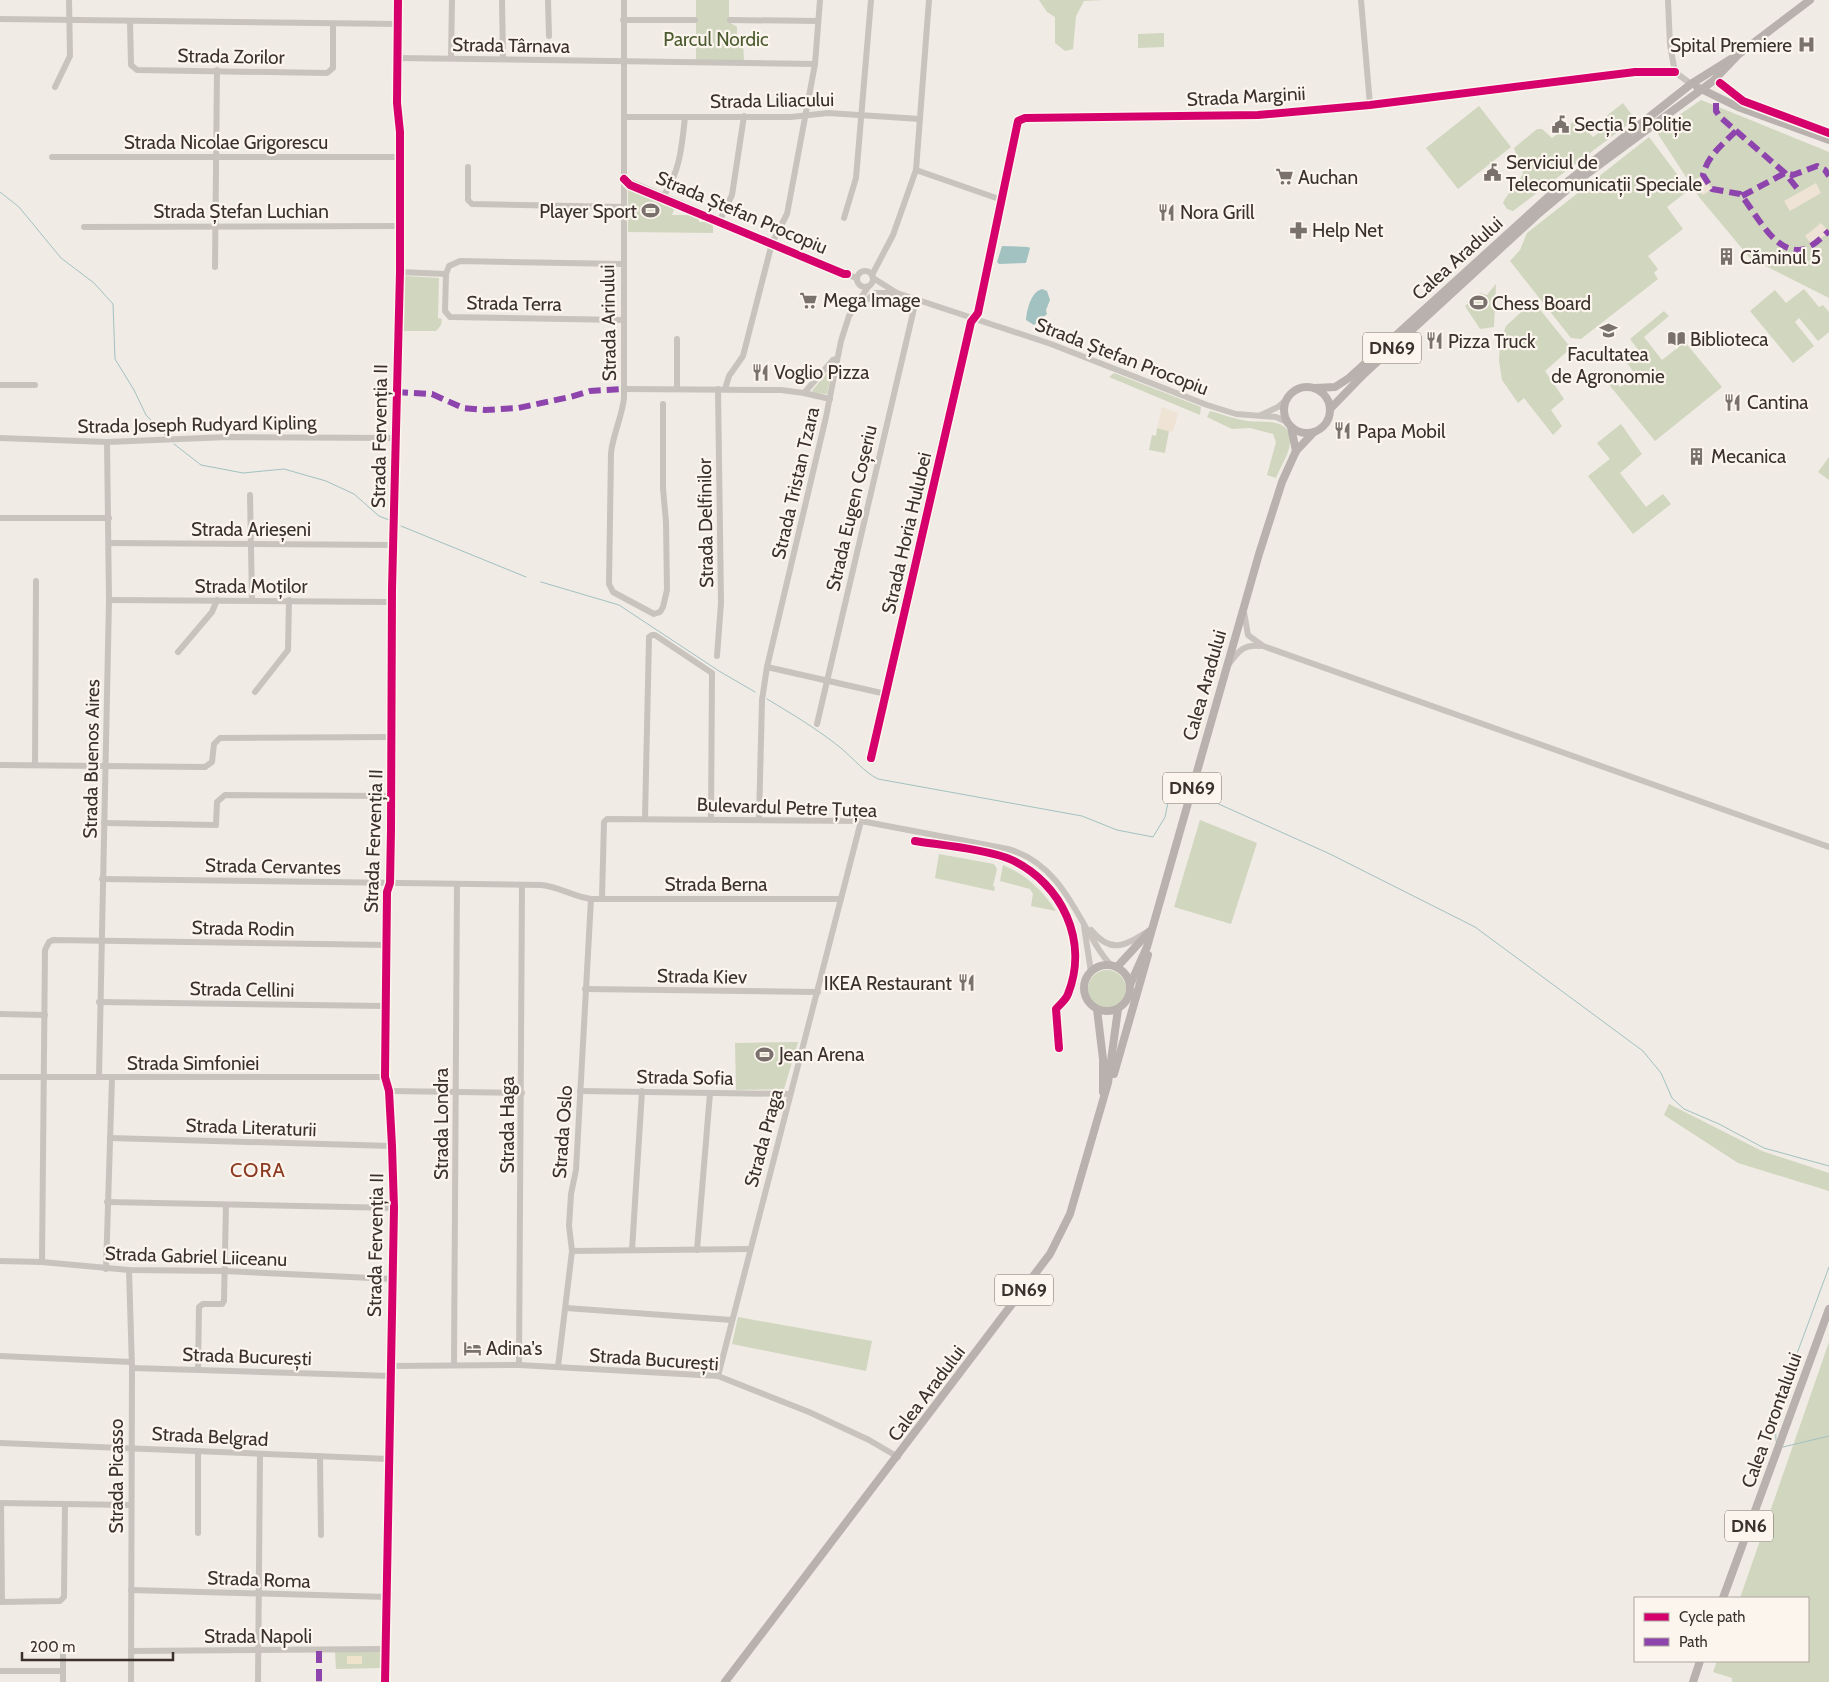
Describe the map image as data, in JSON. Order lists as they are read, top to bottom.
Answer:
{
  "streets": {
    "main road": [
      "Calea Aradului",
      "DN69",
      "Calea Torontalului",
      "DN6"
    ],
    "street": [
      "Strada Târnava",
      "Strada Zorilor",
      "Strada Marginii",
      "Strada Liliacului",
      "Strada Nicolae Grigorescu",
      "Strada Ștefan Luchian",
      "Strada Ștefan Procopiu",
      "Strada Terra",
      "Strada Arinului",
      "Strada Joseph Rudyard Kipling",
      "Strada Fervenția II",
      "Strada Tristan Tzara",
      "Strada Eugen Coșeriu",
      "Strada Delfinilor",
      "Strada Arieșeni",
      "Strada Horia Hulubei",
      "Strada Moților",
      "Strada Buenos Aires",
      "Bulevardul Petre Țuțea",
      "Strada Cervantes",
      "Strada Berna",
      "Strada Rodin",
      "Strada Kiev",
      "Strada Cellini",
      "Strada Simfoniei",
      "Strada Sofia",
      "Strada Londra",
      "Strada Haga",
      "Strada Literaturii",
      "Strada Oslo",
      "Strada Praga",
      "Strada Gabriel Liiceanu",
      "Strada București",
      "Strada Belgrad",
      "Strada Picasso",
      "Strada Roma",
      "Strada Napoli"
    ]
  },
  "crossings": [
    ["Strada Târnava", "Strada Arinului"],
    ["Strada Târnava", "Strada Fervenția II"],
    ["Strada Marginii", "Strada Ștefan Procopiu"],
    ["Strada Marginii", "Strada Horia Hulubei"],
    ["Strada Liliacului", "Strada Arinului"],
    ["Strada Nicolae Grigorescu", "Strada Fervenția II"],
    ["Strada Ștefan Luchian", "Strada Fervenția II"],
    ["Strada Ștefan Procopiu", "Calea Aradului"],
    ["Strada Ștefan Procopiu", "Strada Arinului"],
    ["Strada Ștefan Procopiu", "DN69"],
    ["Strada Ștefan Procopiu", "Strada Tristan Tzara"],
    ["Strada Ștefan Procopiu", "Strada Eugen Coșeriu"],
    ["Strada Ștefan Procopiu", "Strada Horia Hulubei"],
    ["Calea Aradului", "DN69"],
    ["Calea Aradului", "Bulevardul Petre Țuțea"],
    ["Calea Aradului", "Strada București"],
    ["Strada Terra", "Strada Arinului"],
    ["Strada Terra", "Strada Fervenția II"],
    ["DN69", "Bulevardul Petre Țuțea"],
    ["Strada Joseph Rudyard Kipling", "Strada Fervenția II"],
    ["Strada Joseph Rudyard Kipling", "Strada Buenos Aires"],
    ["Strada Fervenția II", "Strada Arieșeni"],
    ["Strada Fervenția II", "Strada Moților"],
    ["Strada Fervenția II", "Strada Cervantes"],
    ["Strada Fervenția II", "Strada Rodin"],
    ["Strada Fervenția II", "Strada Cellini"],
    ["Strada Fervenția II", "Strada Simfoniei"],
    ["Strada Fervenția II", "Strada Literaturii"],
    ["Strada Fervenția II", "Strada Gabriel Liiceanu"],
    ["Strada Fervenția II", "Strada București"],
    ["Strada Fervenția II", "Strada Belgrad"],
    ["Strada Fervenția II", "Strada Roma"],
    ["Strada Fervenția II", "Strada Napoli"],
    ["Strada Tristan Tzara", "Bulevardul Petre Țuțea"],
    ["Strada Arieșeni", "Strada Buenos Aires"],
    ["Strada Moților", "Strada Buenos Aires"],
    ["Strada Buenos Aires", "Strada Cervantes"],
    ["Strada Buenos Aires", "Strada Rodin"],
    ["Strada Buenos Aires", "Strada Cellini"],
    ["Strada Buenos Aires", "Strada Simfoniei"],
    ["Bulevardul Petre Țuțea", "Strada Berna"],
    ["Bulevardul Petre Țuțea", "Strada Praga"],
    ["Strada Cervantes", "Strada Berna"],
    ["Strada Cervantes", "Strada Londra"],
    ["Strada Cervantes", "Strada Haga"],
    ["Strada Cervantes", "Strada Oslo"],
    ["Strada Berna", "Strada Oslo"],
    ["Strada Berna", "Strada Praga"],
    ["Strada Kiev", "Strada Oslo"],
    ["Strada Kiev", "Strada Praga"],
    ["Strada Sofia", "Strada Oslo"],
    ["Strada Sofia", "Strada Praga"],
    ["Strada Londra", "Strada București"],
    ["Strada Haga", "Strada București"],
    ["Strada Oslo", "Strada București"],
    ["Strada Praga", "Strada București"],
    ["Strada Gabriel Liiceanu", "Strada Picasso"],
    ["Strada București", "Strada Picasso"],
    ["Strada Belgrad", "Strada Picasso"],
    ["Strada Picasso", "Strada Roma"],
    ["Strada Picasso", "Strada Napoli"]
  ],
  "districts": ["CORA"],
  "parks": ["Parcul Nordic"],
  "places": {
    "hospital": ["Spital Premiere"],
    "public building": ["Secția 5 Poliție", "Serviciul de Telecomunicații Speciale"],
    "supermarket": ["Auchan", "Mega Image"],
    "sports": ["Player Sport", "Chess Board", "Jean Arena"],
    "restaurant": [
      "Nora Grill",
      "Pizza Truck",
      "Voglio Pizza",
      "Cantina",
      "Papa Mobil",
      "IKEA Restaurant"
    ],
    "pharmacy": ["Help Net"],
    "building": ["Căminul 5", "Mecanica"],
    "school or university": ["Facultatea de Agronomie"],
    "library": ["Biblioteca"],
    "hotel": ["Adina's"]
  },
  "legend": ["Cycle path", "Path"],
  "scale_bar": "200 m"
}
